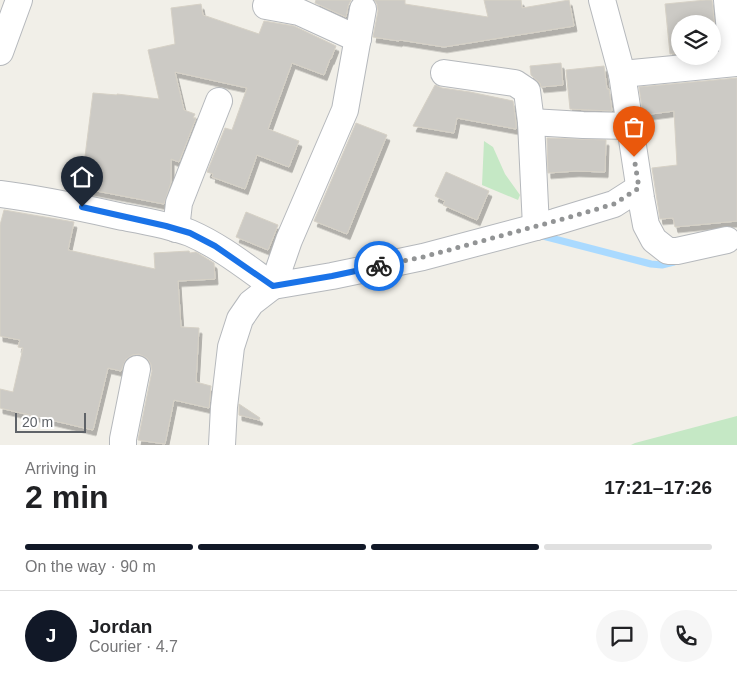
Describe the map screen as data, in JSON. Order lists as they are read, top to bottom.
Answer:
{
  "scale_bar": "20 m",
  "page": {
    "scale": "20 m",
    "heading": ["2 min", "Arriving in", "17:21–17:26"],
    "panel": ["Jordan", "Courier · 4.7"],
    "bar": "On the way · 90 m",
    "round": "J"
  }
}
